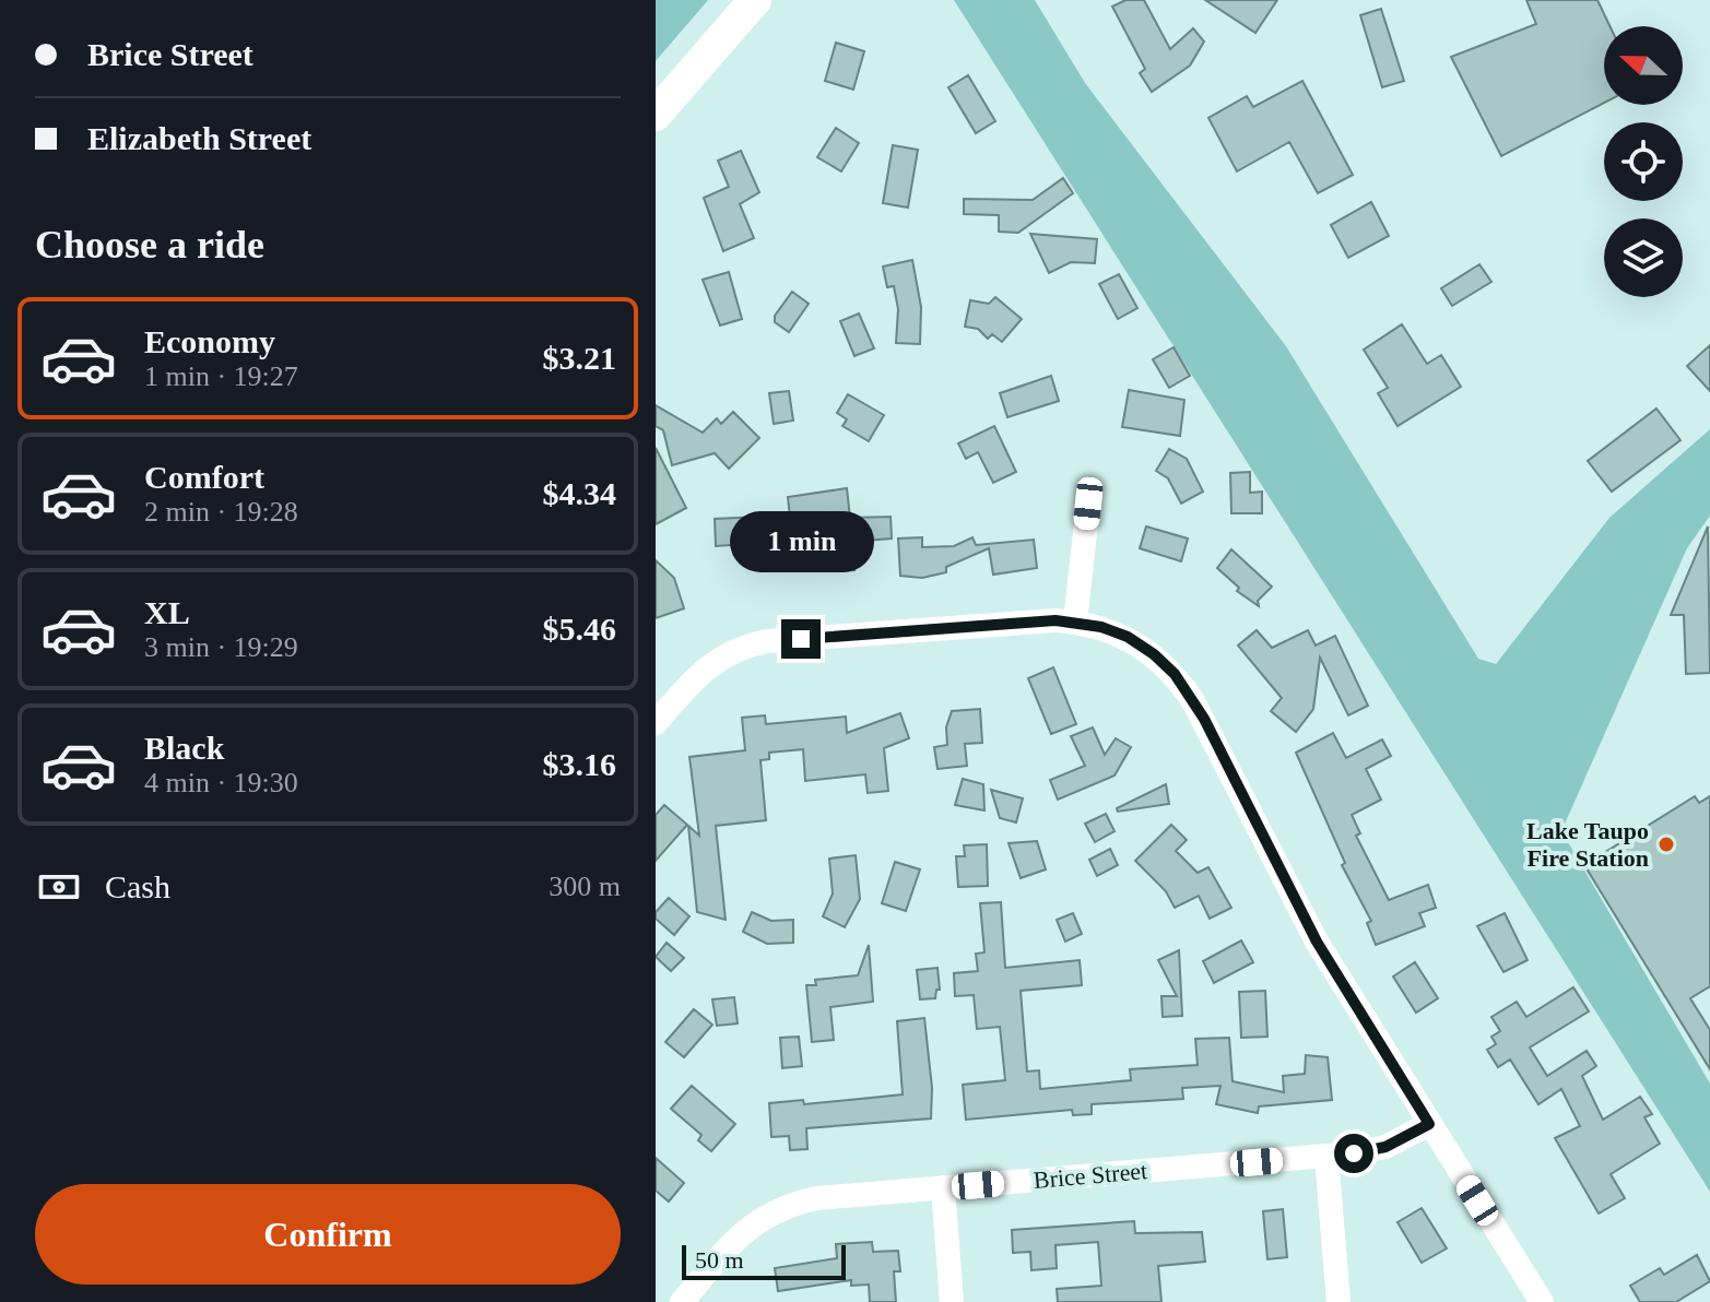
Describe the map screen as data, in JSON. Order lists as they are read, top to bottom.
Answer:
{
  "streets": {
    "street": ["Brice Street"]
  },
  "places": ["Lake Taupo Fire Station"],
  "scale_bar": "50 m",
  "north": "left",
  "page": {
    "banner": ["Brice Street", "Elizabeth Street"],
    "heading": "Choose a ride",
    "list": [
      {
        "name": "Economy",
        "note": "1 min · 19:27",
        "value": "$3.21"
      },
      {
        "name": "Comfort",
        "note": "2 min · 19:28",
        "value": "$4.34"
      },
      {
        "name": "XL",
        "note": "3 min · 19:29",
        "value": "$5.46"
      },
      {
        "name": "Black",
        "note": "4 min · 19:30",
        "value": "$3.16"
      }
    ],
    "bubble": "1 min",
    "pay": ["Cash", "300 m"],
    "buttons": "Confirm",
    "scale": "50 m"
  }
}
